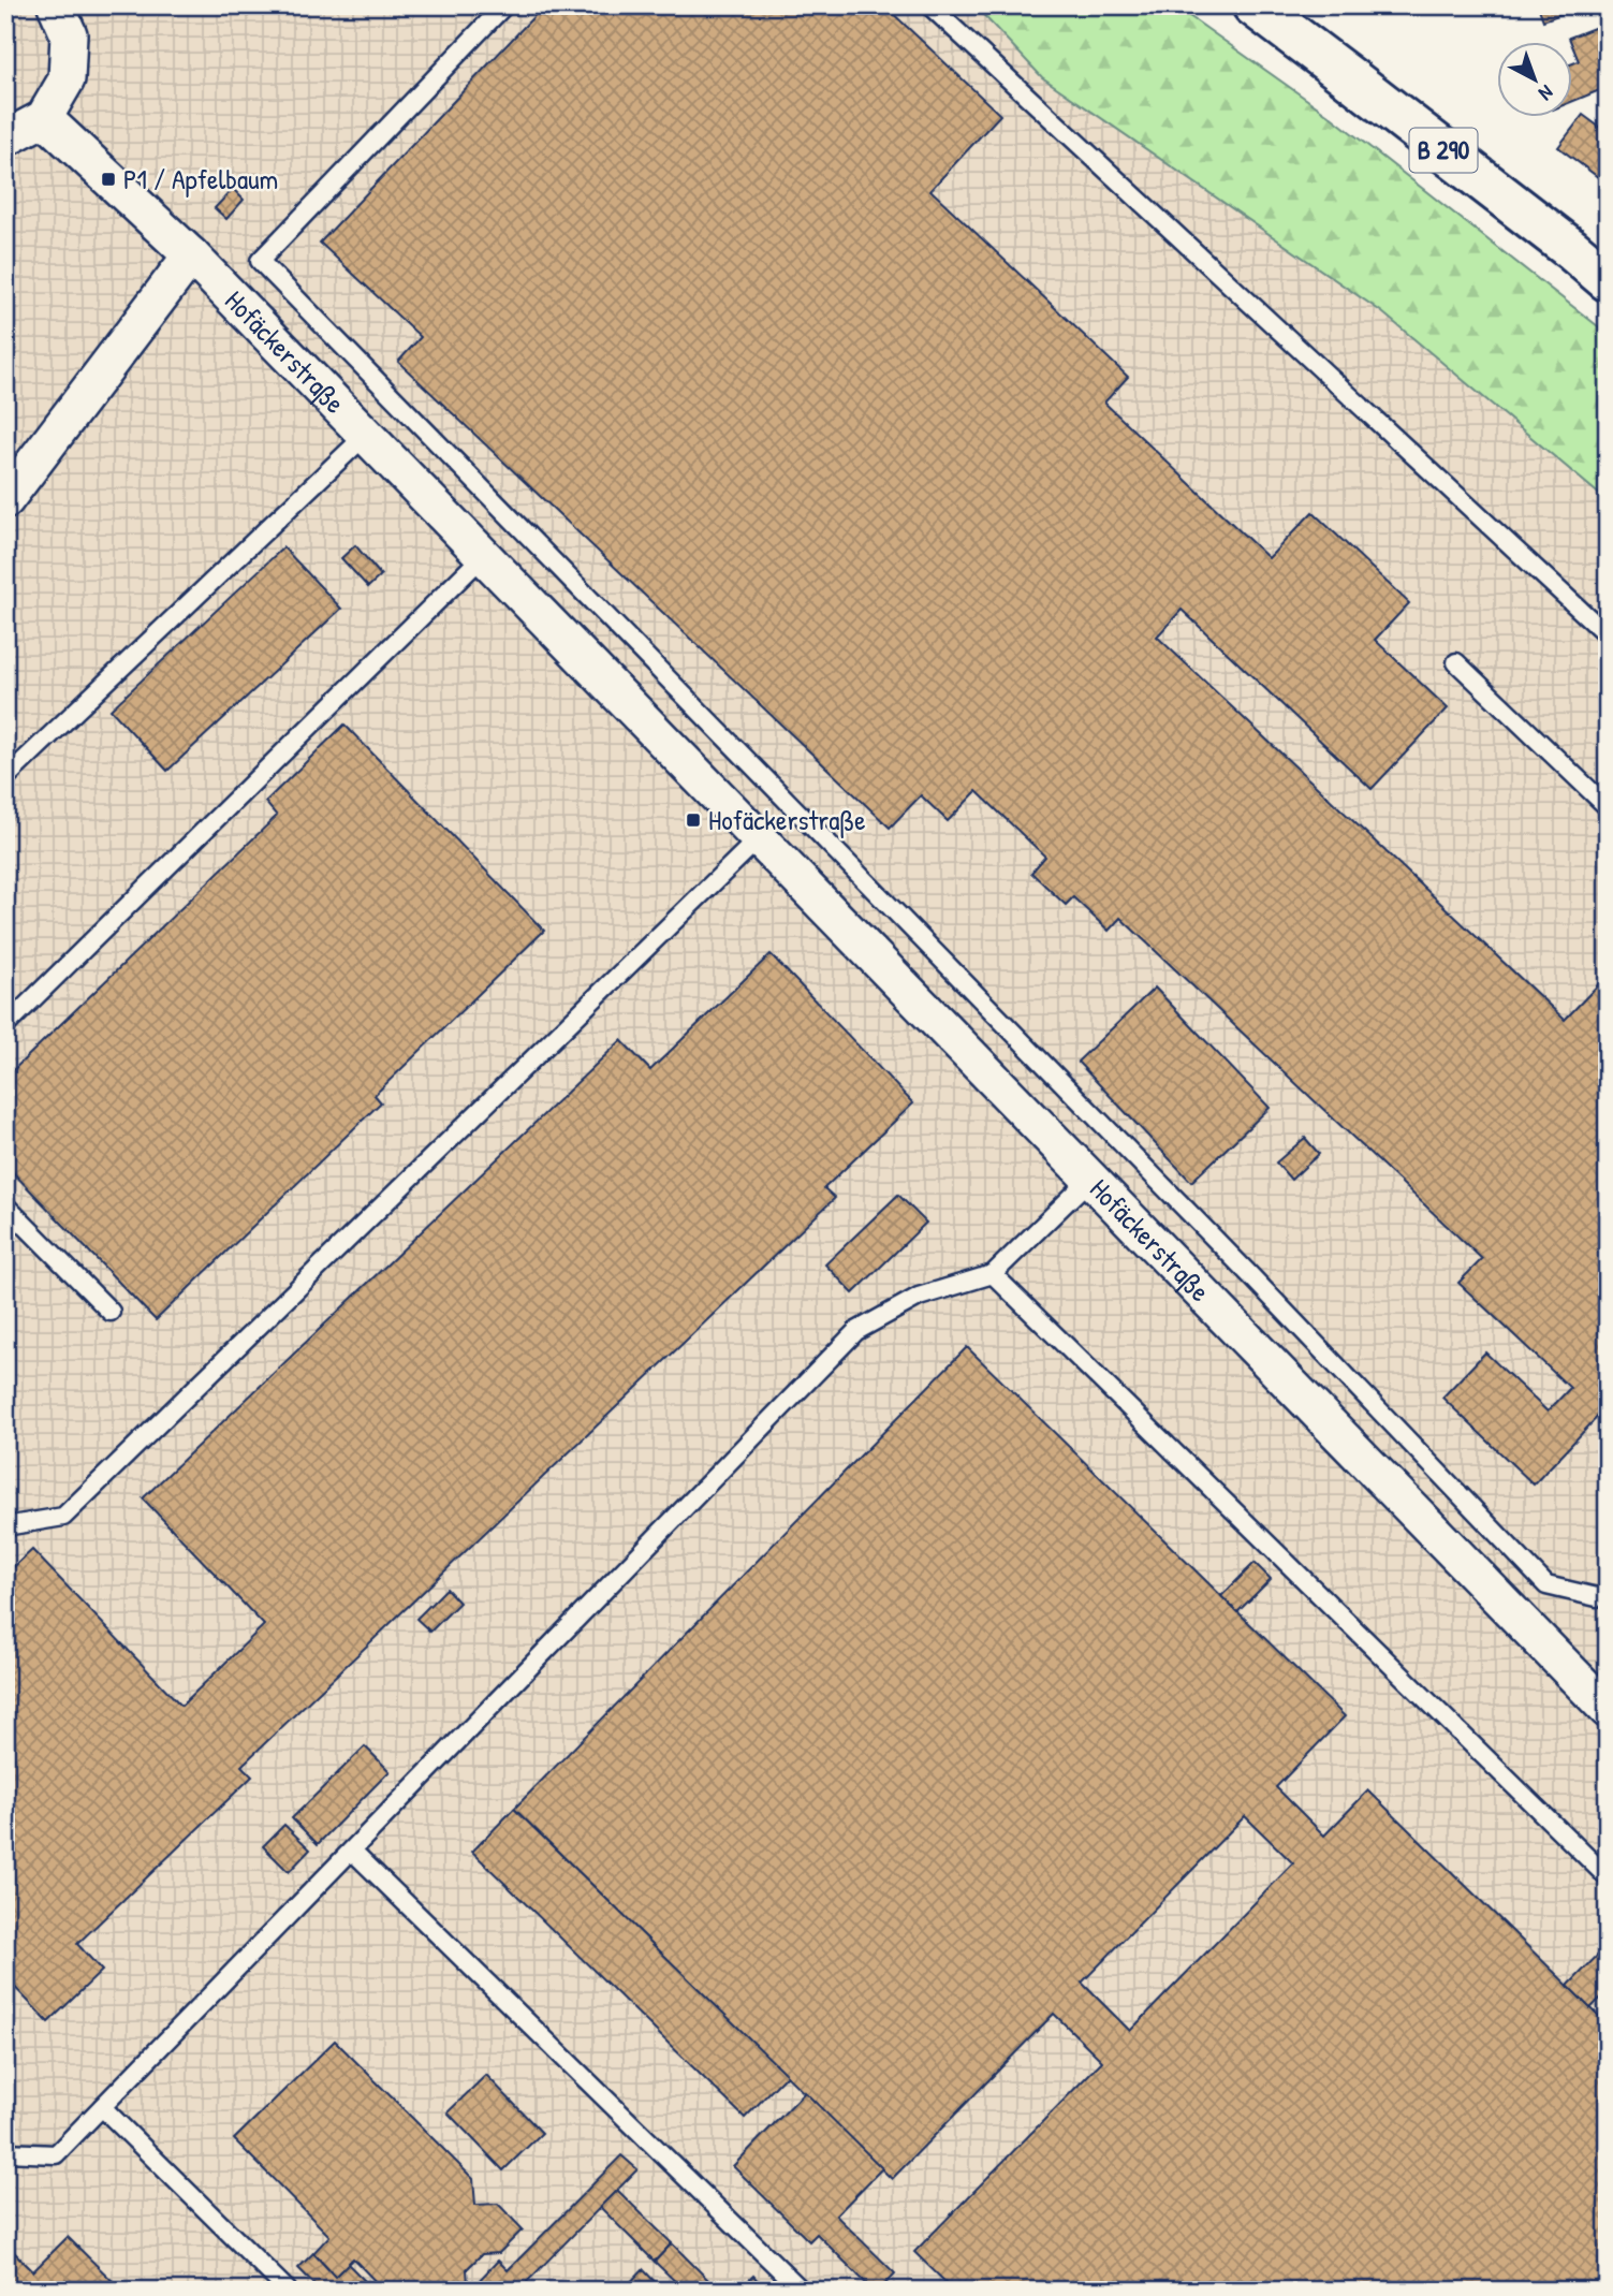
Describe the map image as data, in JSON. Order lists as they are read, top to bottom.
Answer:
{
  "streets": {
    "main road": ["B 290"],
    "street": ["Hofäckerstraße"]
  },
  "places": {
    "transit": ["P1 / Apfelbaum", "Hofäckerstraße"]
  },
  "north": "bottom right"
}
